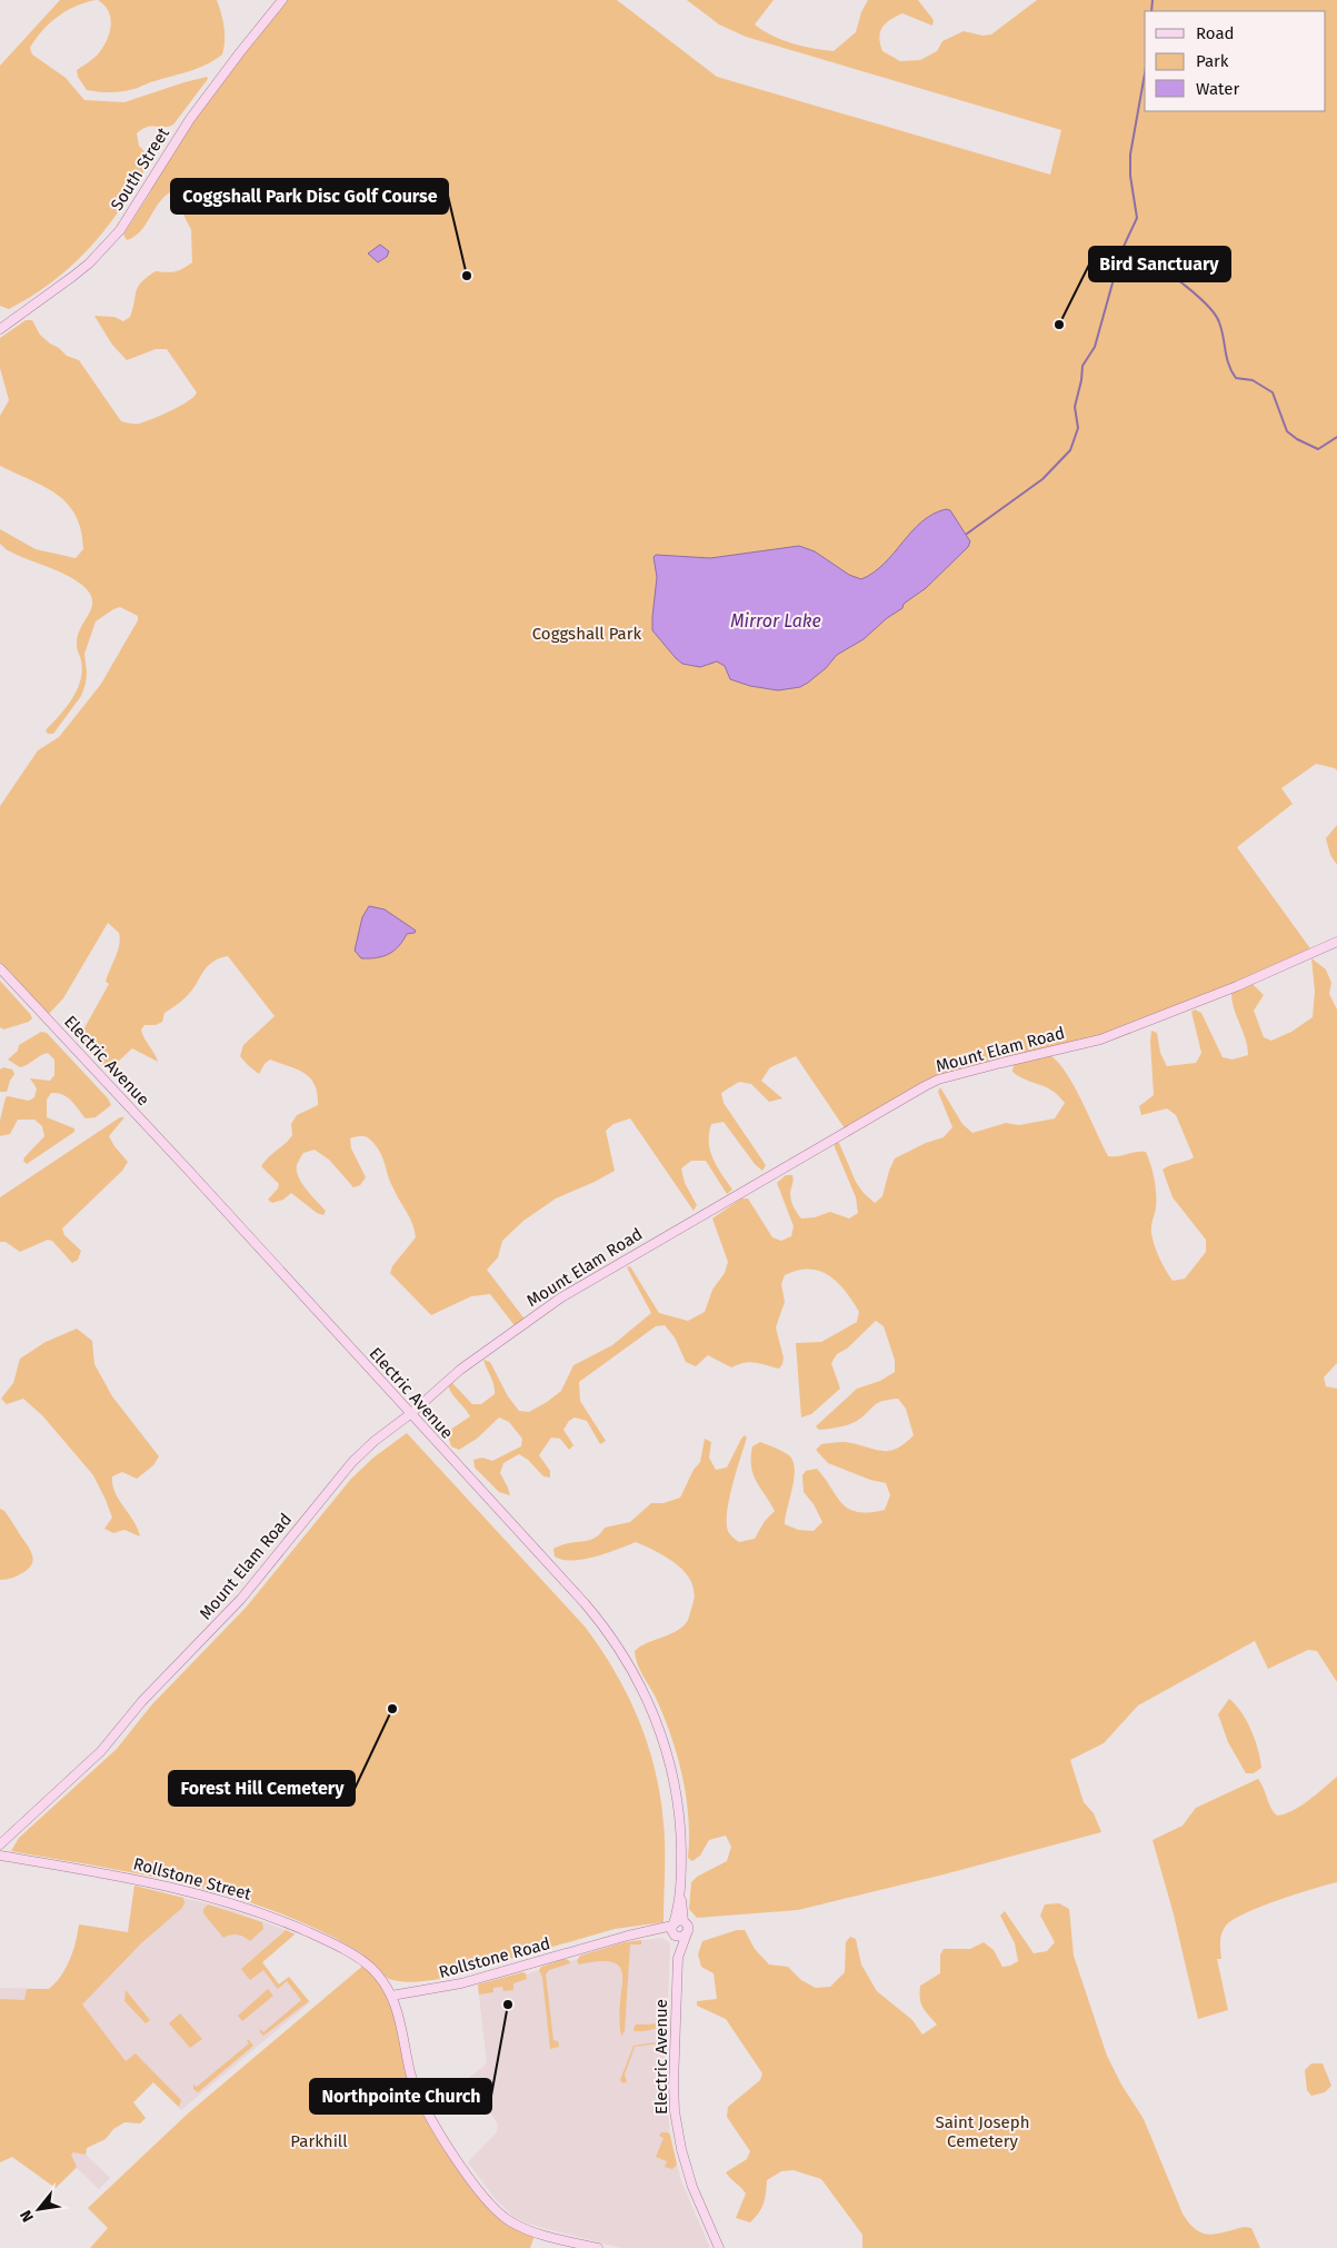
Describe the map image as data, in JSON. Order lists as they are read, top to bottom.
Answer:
{
  "streets": {
    "main road": [
      "South Street",
      "Mount Elam Road",
      "Electric Avenue",
      "Rollstone Street",
      "Rollstone Road"
    ]
  },
  "crossings": [
    ["Mount Elam Road", "Electric Avenue"],
    ["Electric Avenue", "Rollstone Road"],
    ["Rollstone Street", "Rollstone Road"]
  ],
  "water": ["Mirror Lake"],
  "parks": ["Coggshall Park", "Saint Joseph Cemetery", "Parkhill"],
  "places": [
    "Coggshall Park Disc Golf Course",
    "Bird Sanctuary",
    "Forest Hill Cemetery",
    "Northpointe Church"
  ],
  "legend": ["Road", "Park", "Water"],
  "north": "bottom left"
}
